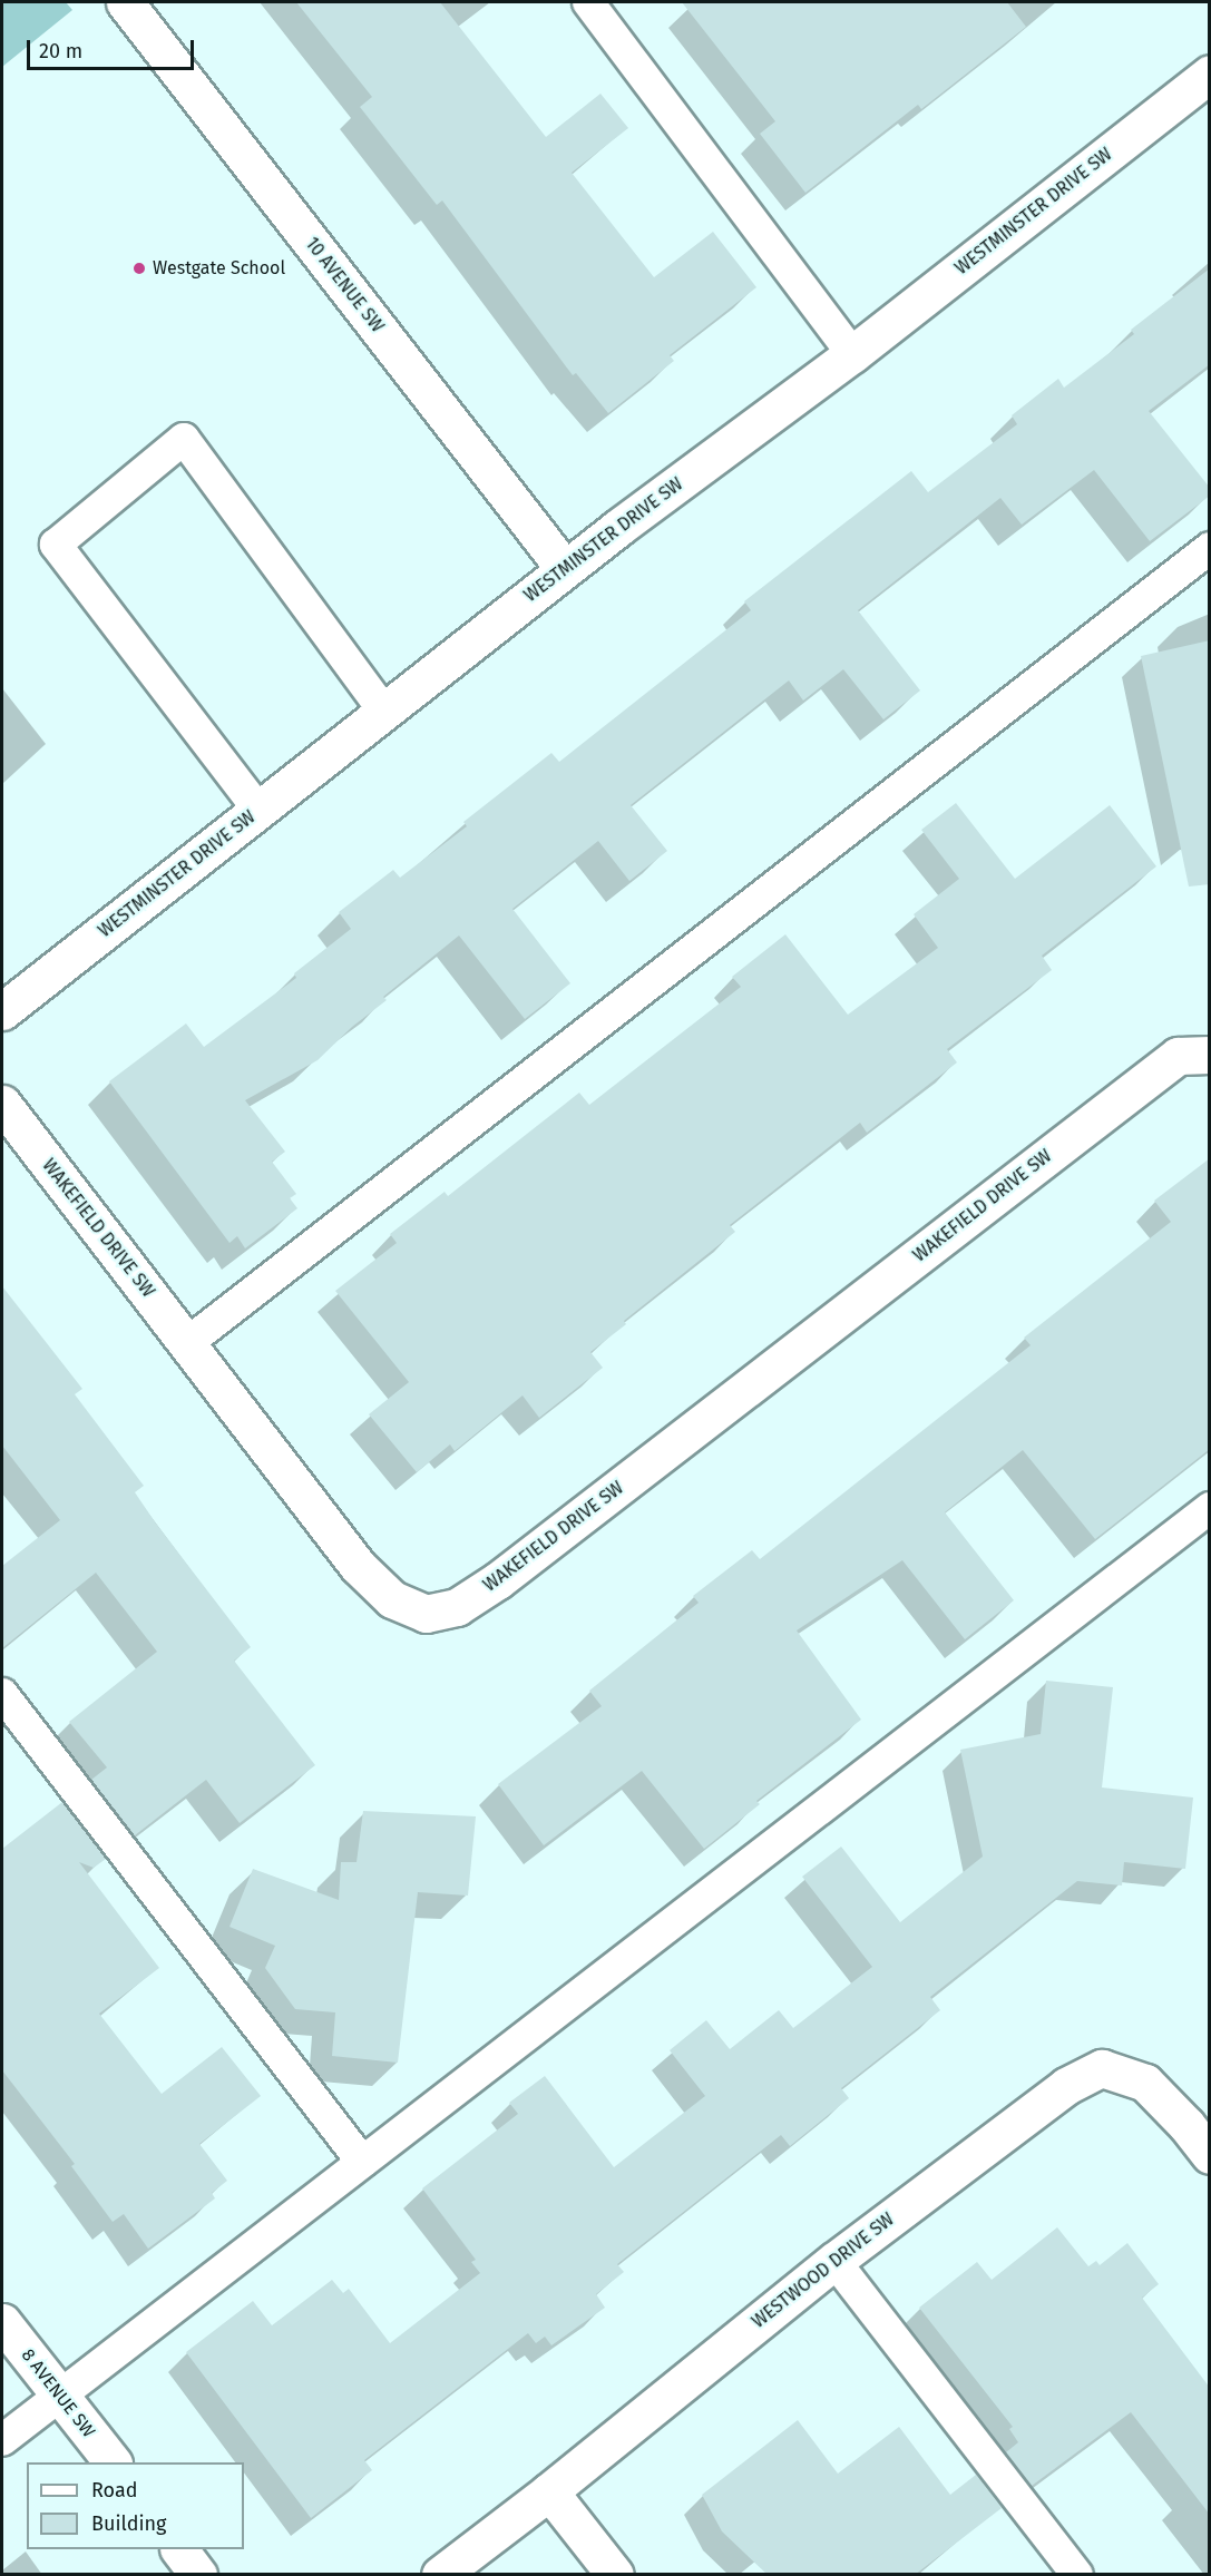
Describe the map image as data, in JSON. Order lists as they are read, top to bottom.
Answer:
{
  "streets": {
    "street": [
      "WESTMINSTER DRIVE SW",
      "10 AVENUE SW",
      "WAKEFIELD DRIVE SW",
      "WESTWOOD DRIVE SW",
      "8 AVENUE SW"
    ]
  },
  "crossings": [
    ["WESTMINSTER DRIVE SW", "10 AVENUE SW"]
  ],
  "places": ["Westgate School"],
  "legend": ["Road", "Building"],
  "scale_bar": "20 m"
}
